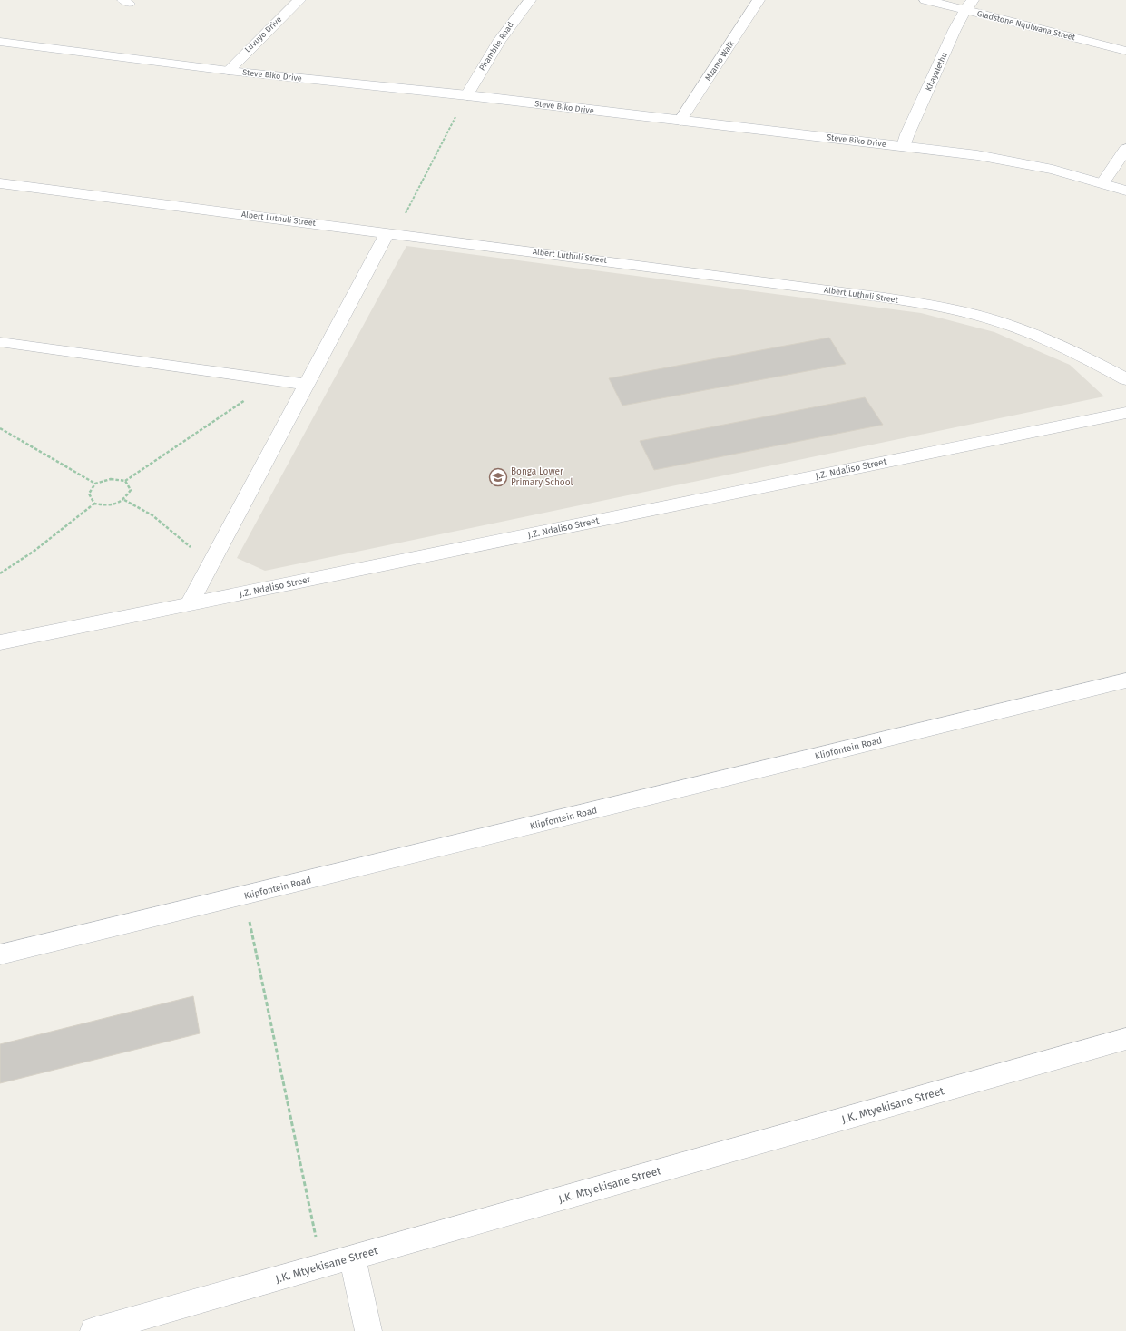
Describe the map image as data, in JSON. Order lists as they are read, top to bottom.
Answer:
{
  "streets": {
    "street": [
      "Gladstone Nqulwana Street",
      "Luvuyo Drive",
      "Phambile Road",
      "Mzamo Walk",
      "Khayalethu",
      "Steve Biko Drive",
      "Albert Luthuli Street",
      "J.Z. Ndaliso Street",
      "Klipfontein Road",
      "J.K. Mtyekisane Street"
    ]
  },
  "crossings": [
    ["Gladstone Nqulwana Street", "Khayalethu"],
    ["Luvuyo Drive", "Steve Biko Drive"],
    ["Phambile Road", "Steve Biko Drive"],
    ["Mzamo Walk", "Steve Biko Drive"],
    ["Khayalethu", "Steve Biko Drive"]
  ],
  "places": {
    "school or university": ["Bonga Lower Primary School"]
  }
}
